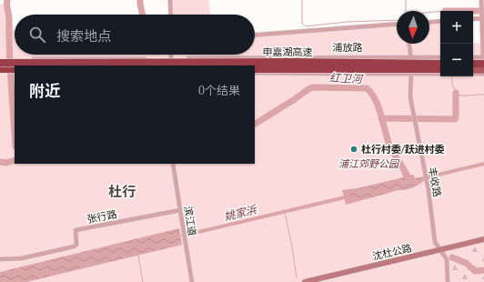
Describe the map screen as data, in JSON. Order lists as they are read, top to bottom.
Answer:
{
  "streets": {
    "highway": ["申嘉湖高速"],
    "main road": ["浦放路"],
    "street": [
      "丰收路",
      "张行路",
      "滨江道",
      "沈杜公路"
    ]
  },
  "crossings": [
    ["浦放路", "申嘉湖高速"],
    ["浦放路", "丰收路"],
    ["丰收路", "沈杜公路"],
    ["张行路", "滨江道"]
  ],
  "districts": ["杜行"],
  "water": ["红卫河", "姚家浜"],
  "parks": ["浦江郊野公园"],
  "places": ["杜行村委/跃进村委"],
  "north": "bottom",
  "page": {
    "map_buttons": ["+", "−"],
    "search": "搜索地点",
    "heading": ["附近", "0个结果"]
  }
}
